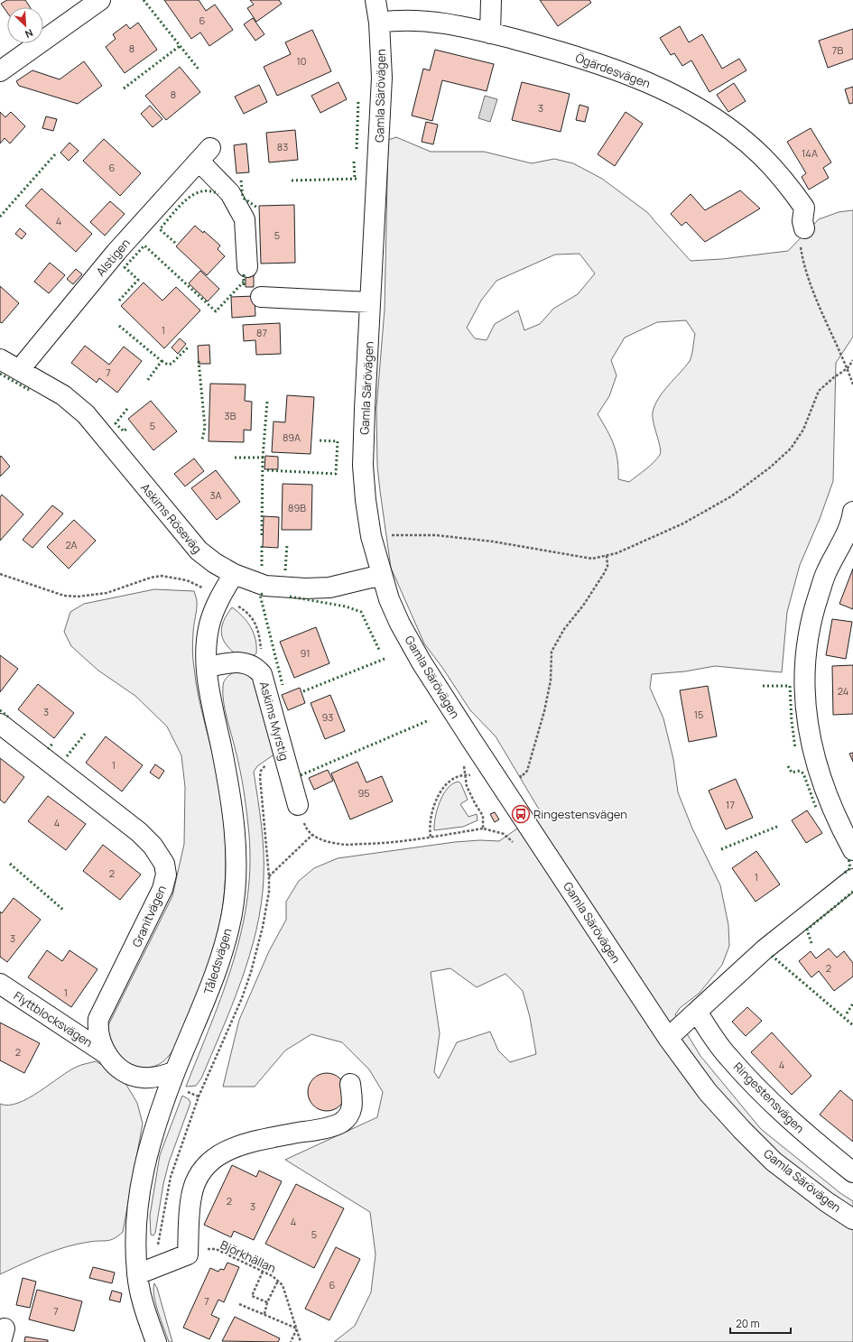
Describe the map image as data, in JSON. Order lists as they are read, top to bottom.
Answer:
{
  "streets": {
    "street": [
      "Ögärdesvägen",
      "Gamla Särövägen",
      "Alstigen",
      "Askims Röseväg",
      "Askims Myrstig",
      "Granitvägen",
      "Tåledsvägen",
      "Flyttblocksvägen",
      "Ringestensvägen"
    ],
    "path": ["Björkhällan"]
  },
  "crossings": [
    ["Ögärdesvägen", "Gamla Särövägen"],
    ["Gamla Särövägen", "Askims Röseväg"],
    ["Alstigen", "Askims Röseväg"],
    ["Askims Röseväg", "Tåledsvägen"],
    ["Askims Myrstig", "Tåledsvägen"],
    ["Granitvägen", "Tåledsvägen"],
    ["Granitvägen", "Flyttblocksvägen"]
  ],
  "places": {
    "bus stop": ["Ringestensvägen"]
  },
  "house_numbers": [
    "6",
    "8",
    "7B",
    "10",
    "8",
    "3",
    "83",
    "14A",
    "6",
    "4",
    "5",
    "1",
    "87",
    "7",
    "3B",
    "5",
    "89A",
    "3A",
    "89B",
    "2A",
    "91",
    "24",
    "3",
    "15",
    "93",
    "1",
    "95",
    "17",
    "4",
    "2",
    "1",
    "3",
    "2",
    "1",
    "2",
    "4",
    "2",
    "3",
    "4",
    "5",
    "6",
    "7",
    "7"
  ],
  "scale_bar": "20 m",
  "north": "bottom right"
}
